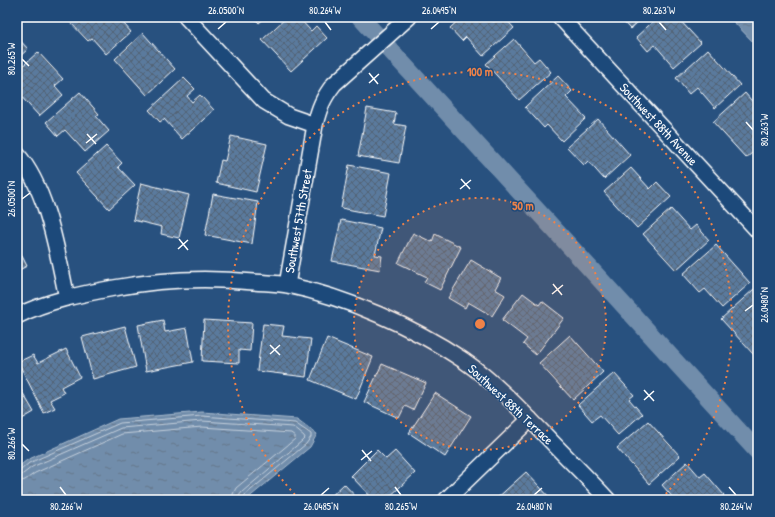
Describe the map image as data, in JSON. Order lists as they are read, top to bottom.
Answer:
{
  "streets": {
    "street": ["Southwest 88th Avenue", "Southwest 57th Street", "Southwest 88th Terrace"]
  },
  "crossings": [
    ["Southwest 57th Street", "Southwest 88th Terrace"]
  ],
  "coordinates": [
    "26.0500°N",
    "80.264°W",
    "26.0495°N",
    "80.263°W",
    "80.265°W",
    "26.0480°N",
    "80.266°W",
    "26.0485°N"
  ],
  "rings": ["100 m", "50 m"]
}
